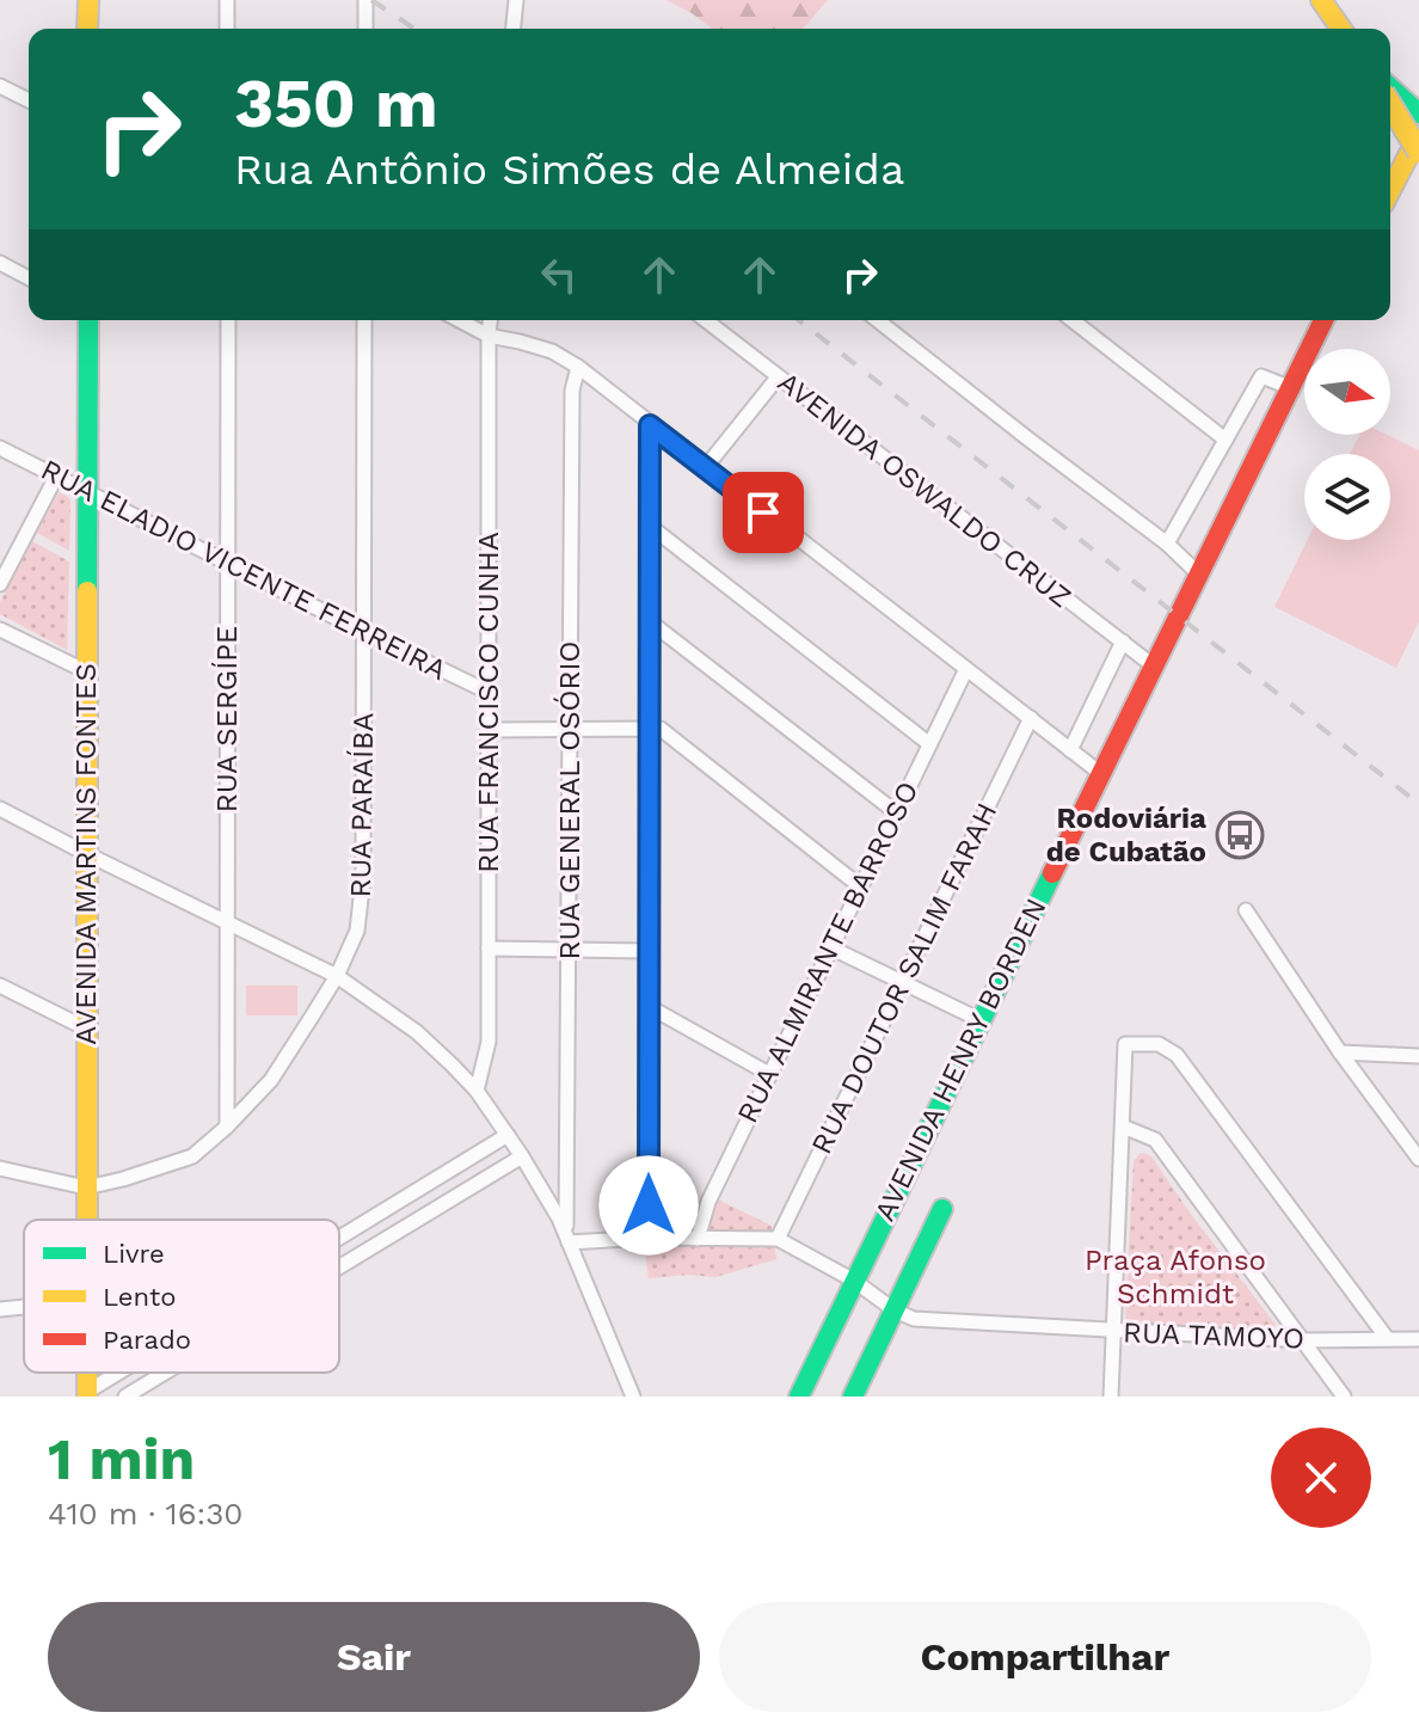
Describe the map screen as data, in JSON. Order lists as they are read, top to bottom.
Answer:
{
  "streets": {
    "main road": ["AVENIDA MARTINS FONTES", "AVENIDA HENRY BORDEN"],
    "street": [
      "AVENIDA OSWALDO CRUZ",
      "RUA ELADIO VICENTE FERREIRA",
      "RUA FRANCISCO CUNHA",
      "RUA SERGÍPE",
      "RUA GENERAL OSÓRIO",
      "RUA PARAÍBA",
      "RUA ALMIRANTE BARROSO",
      "RUA DOUTOR SALIM FARAH",
      "RUA TAMOYO"
    ]
  },
  "crossings": [
    ["AVENIDA OSWALDO CRUZ", "AVENIDA HENRY BORDEN"],
    ["RUA ELADIO VICENTE FERREIRA", "RUA FRANCISCO CUNHA"],
    ["RUA ELADIO VICENTE FERREIRA", "RUA SERGÍPE"],
    ["RUA ELADIO VICENTE FERREIRA", "RUA PARAÍBA"],
    ["RUA ELADIO VICENTE FERREIRA", "AVENIDA MARTINS FONTES"],
    ["RUA SERGÍPE", "RUA PARAÍBA"],
    ["RUA PARAÍBA", "AVENIDA MARTINS FONTES"],
    ["AVENIDA HENRY BORDEN", "RUA TAMOYO"]
  ],
  "parks": ["Praça Afonso Schmidt"],
  "places": {
    "bus stop": ["Rodoviária de Cubatão"]
  },
  "legend": ["Livre", "Lento", "Parado"],
  "north": "right",
  "page": {
    "turn": ["350 m", "Rua Antônio Simões de Almeida"],
    "heading": ["1 min", "410 m · 16:30"],
    "buttons": ["Sair", "Compartilhar"]
  }
}
